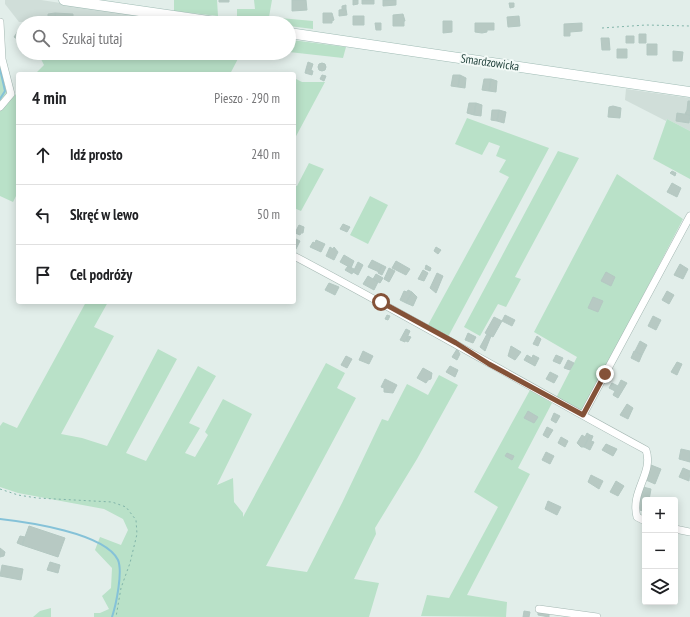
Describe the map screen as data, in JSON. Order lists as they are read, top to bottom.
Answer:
{
  "streets": {
    "street": ["Smardzowicka"]
  },
  "page": {
    "search": "Szukaj tutaj",
    "heading": ["4 min", "Pieszo · 290 m"],
    "list": [
      ["Idź prosto", "240 m"],
      ["Skręć w lewo", "50 m"],
      "Cel podróży"
    ],
    "map_buttons": ["+", "−"]
  }
}
